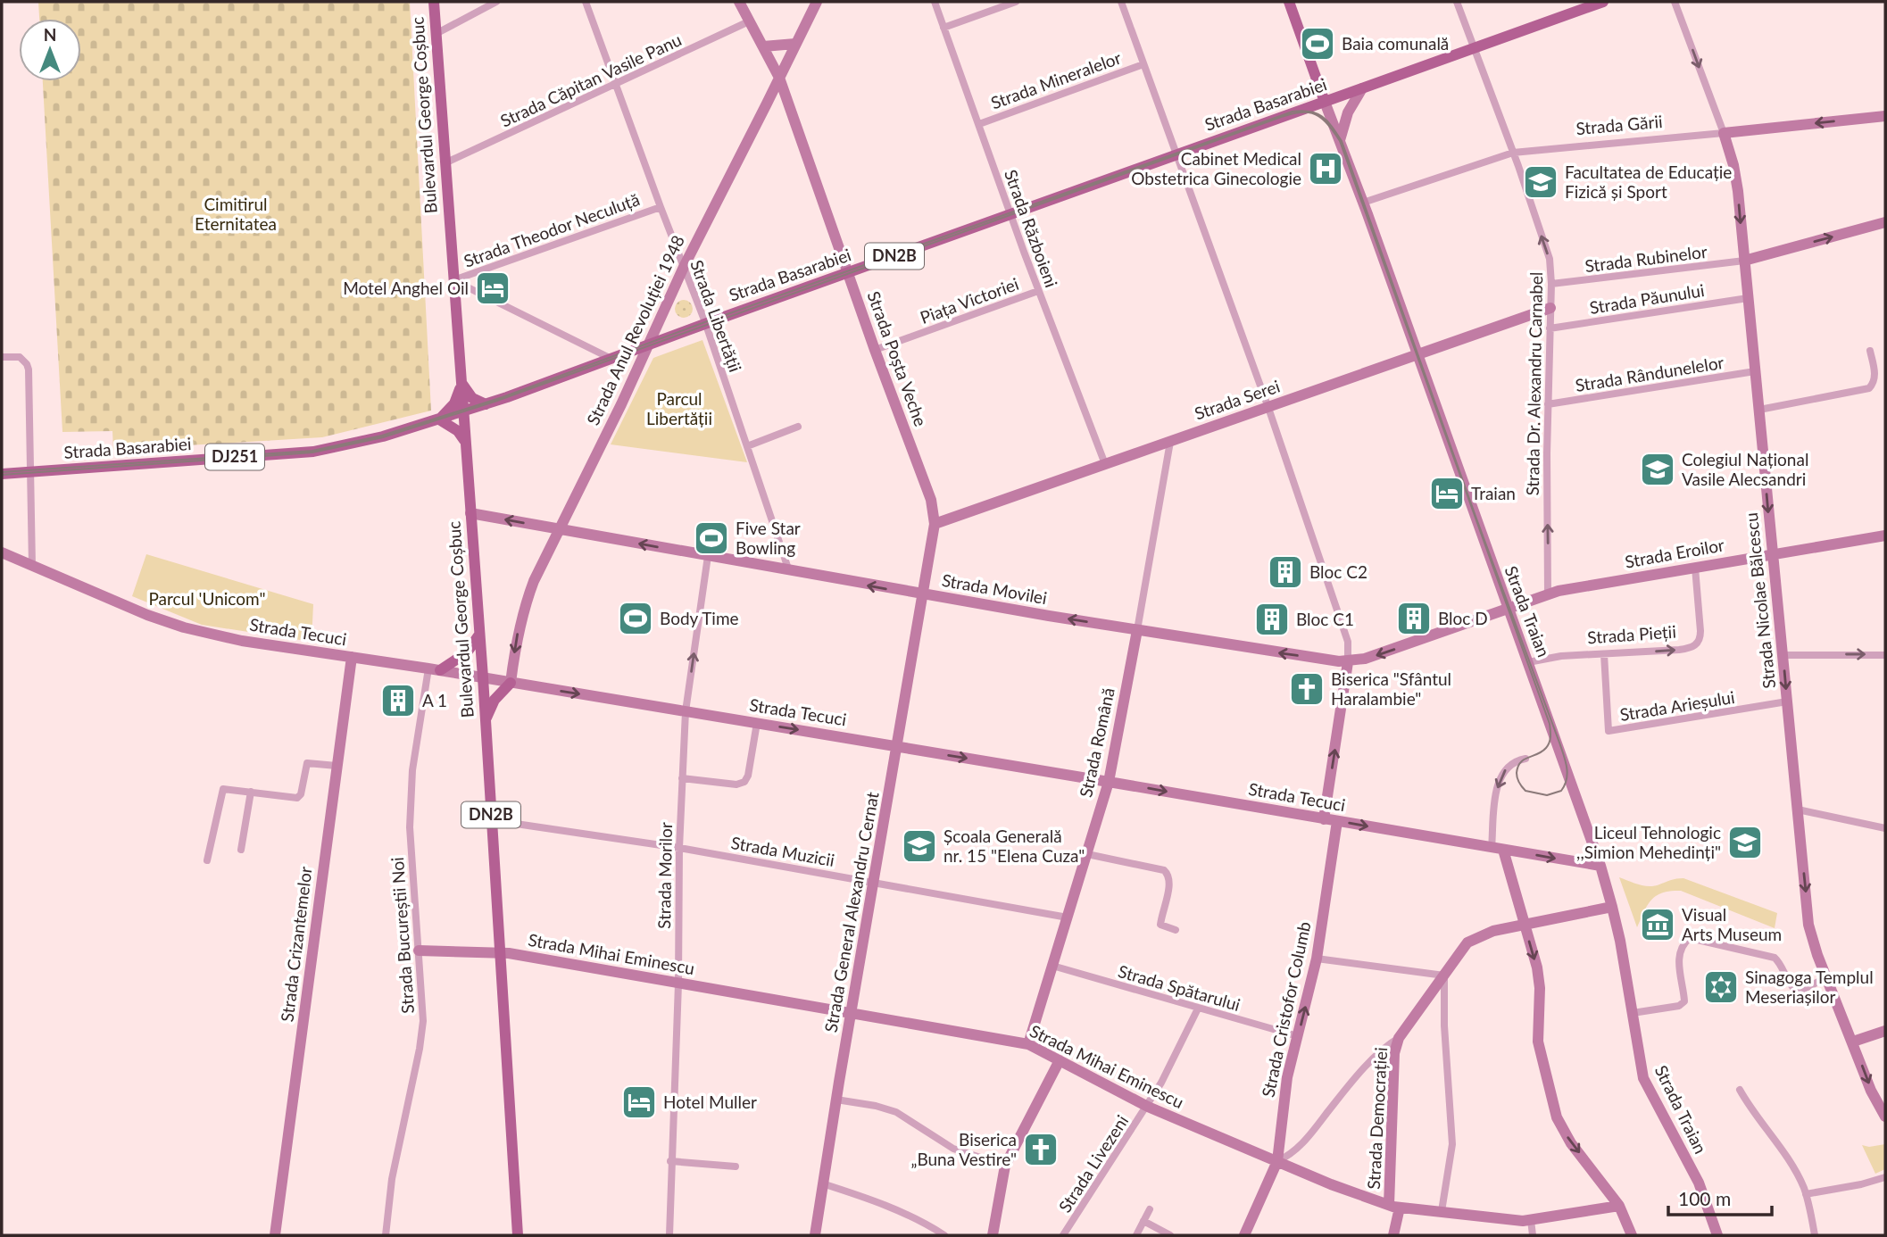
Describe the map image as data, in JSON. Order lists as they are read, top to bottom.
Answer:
{
  "streets": {
    "main road": [
      "Strada Basarabiei",
      "Bulevardul George Coșbuc",
      "DN2B",
      "DJ251",
      "Strada Traian"
    ],
    "street": [
      "Strada Căpitan Vasile Panu",
      "Strada Mineralelor",
      "Strada Gării",
      "Strada Războieni",
      "Strada Theodor Neculuță",
      "Strada Rubinelor",
      "Strada Păunului",
      "Piața Victoriei",
      "Strada Libertății",
      "Strada Anul Revoluției 1948",
      "Strada Poșta Veche",
      "Strada Rândunelelor",
      "Strada Dr. Alexandru Carnabel",
      "Strada Serei",
      "Strada Eroilor",
      "Strada Movilei",
      "Strada Nicolae Bălcescu",
      "Strada Tecuci",
      "Strada Pieții",
      "Strada Arieșului",
      "Strada Română",
      "Strada Muzicii",
      "Strada Morilor",
      "Strada General Alexandru Cernat",
      "Strada Bucureștii Noi",
      "Strada Crizantemelor",
      "Strada Mihai Eminescu",
      "Strada Spătarului",
      "Strada Cristofor Columb",
      "Strada Democrației",
      "Strada Livezeni"
    ]
  },
  "crossings": [
    ["Strada Căpitan Vasile Panu", "Bulevardul George Coșbuc"],
    ["Strada Căpitan Vasile Panu", "Strada Libertății"],
    ["Strada Căpitan Vasile Panu", "Strada Poșta Veche"],
    ["Strada Mineralelor", "Strada Războieni"],
    ["Strada Basarabiei", "Bulevardul George Coșbuc"],
    ["Strada Basarabiei", "Strada Războieni"],
    ["Strada Basarabiei", "Strada Libertății"],
    ["Strada Basarabiei", "Strada Anul Revoluției 1948"],
    ["Strada Basarabiei", "Strada Poșta Veche"],
    ["Strada Basarabiei", "Strada Dr. Alexandru Carnabel"],
    ["Strada Basarabiei", "Strada Traian"],
    ["Bulevardul George Coșbuc", "Strada Theodor Neculuță"],
    ["Bulevardul George Coșbuc", "Strada Movilei"],
    ["Bulevardul George Coșbuc", "Strada Tecuci"],
    ["Bulevardul George Coșbuc", "Strada Muzicii"],
    ["Bulevardul George Coșbuc", "Strada Mihai Eminescu"],
    ["Strada Gării", "Strada Dr. Alexandru Carnabel"],
    ["Strada Gării", "Strada Nicolae Bălcescu"],
    ["Strada Gării", "Strada Traian"],
    ["Strada Războieni", "Piața Victoriei"],
    ["Strada Războieni", "Strada Serei"],
    ["Strada Theodor Neculuță", "Strada Libertății"],
    ["Strada Rubinelor", "Strada Dr. Alexandru Carnabel"],
    ["Strada Rubinelor", "Strada Nicolae Bălcescu"],
    ["Strada Păunului", "Strada Dr. Alexandru Carnabel"],
    ["Strada Păunului", "Strada Nicolae Bălcescu"],
    ["Piața Victoriei", "Strada Poșta Veche"],
    ["Strada Libertății", "Strada Anul Revoluției 1948"],
    ["Strada Libertății", "Strada Movilei"],
    ["Strada Anul Revoluției 1948", "Strada Poșta Veche"],
    ["Strada Anul Revoluției 1948", "Strada Movilei"],
    ["Strada Anul Revoluției 1948", "Strada Tecuci"],
    ["Strada Poșta Veche", "Strada Serei"],
    ["Strada Poșta Veche", "Strada Movilei"],
    ["Strada Poșta Veche", "Strada General Alexandru Cernat"],
    ["Strada Rândunelelor", "Strada Dr. Alexandru Carnabel"],
    ["Strada Rândunelelor", "Strada Nicolae Bălcescu"],
    ["Strada Dr. Alexandru Carnabel", "Strada Serei"],
    ["Strada Dr. Alexandru Carnabel", "Strada Eroilor"],
    ["Strada Serei", "Strada Traian"],
    ["Strada Serei", "Strada Română"],
    ["Strada Eroilor", "Strada Movilei"],
    ["Strada Eroilor", "Strada Nicolae Bălcescu"],
    ["Strada Eroilor", "Strada Traian"],
    ["Strada Eroilor", "Strada Pieții"],
    ["Strada Movilei", "Strada Traian"],
    ["Strada Movilei", "Strada Română"],
    ["Strada Movilei", "Strada Morilor"],
    ["Strada Movilei", "Strada General Alexandru Cernat"],
    ["Strada Nicolae Bălcescu", "Strada Arieșului"],
    ["Strada Traian", "Strada Tecuci"],
    ["Strada Traian", "Strada Pieții"],
    ["Strada Traian", "Strada Democrației"],
    ["Strada Tecuci", "Strada Română"],
    ["Strada Tecuci", "Strada Morilor"],
    ["Strada Tecuci", "Strada General Alexandru Cernat"],
    ["Strada Tecuci", "Strada Bucureștii Noi"],
    ["Strada Tecuci", "Strada Crizantemelor"],
    ["Strada Tecuci", "Strada Cristofor Columb"],
    ["Strada Pieții", "Strada Arieșului"],
    ["Strada Română", "Strada Muzicii"],
    ["Strada Română", "Strada Mihai Eminescu"],
    ["Strada Română", "Strada Spătarului"],
    ["Strada Muzicii", "Strada Morilor"],
    ["Strada Muzicii", "Strada General Alexandru Cernat"],
    ["Strada Morilor", "Strada Mihai Eminescu"],
    ["Strada General Alexandru Cernat", "Strada Mihai Eminescu"],
    ["Strada Bucureștii Noi", "Strada Mihai Eminescu"],
    ["Strada Mihai Eminescu", "Strada Cristofor Columb"],
    ["Strada Mihai Eminescu", "Strada Democrației"],
    ["Strada Mihai Eminescu", "Strada Livezeni"],
    ["Strada Spătarului", "Strada Cristofor Columb"],
    ["Strada Spătarului", "Strada Livezeni"]
  ],
  "one_way": [
    "Strada Dr. Alexandru Carnabel",
    "Strada Movilei",
    "Strada Nicolae Bălcescu",
    "Strada Tecuci"
  ],
  "parks": ["Cimitirul Eternitatea", "Parcul Libertății", "Parcul 'Unicom\""],
  "places": {
    "sports": ["Baia comunală", "Five Star Bowling", "Body Time"],
    "hospital": ["Cabinet Medical Obstetrica Ginecologie"],
    "school or university": [
      "Facultatea de Educație Fizică și Sport",
      "Colegiul Național Vasile Alecsandri",
      "Liceul Tehnologic ,,Simion Mehedinți\"",
      "Școala Generală nr. 15 \"Elena Cuza\""
    ],
    "hotel": ["Motel Anghel Oil", "Traian", "Hotel Muller"],
    "building": [
      "Bloc C2",
      "Bloc D",
      "Bloc C1",
      "A 1"
    ],
    "church": ["Biserica \"Sfântul Haralambie\"", "Biserica „Buna Vestire\""],
    "museum": ["Visual Arts Museum"],
    "synagogue": ["Sinagoga Templul Meseriașilor"]
  },
  "scale_bar": "100 m",
  "north": "top"
}
